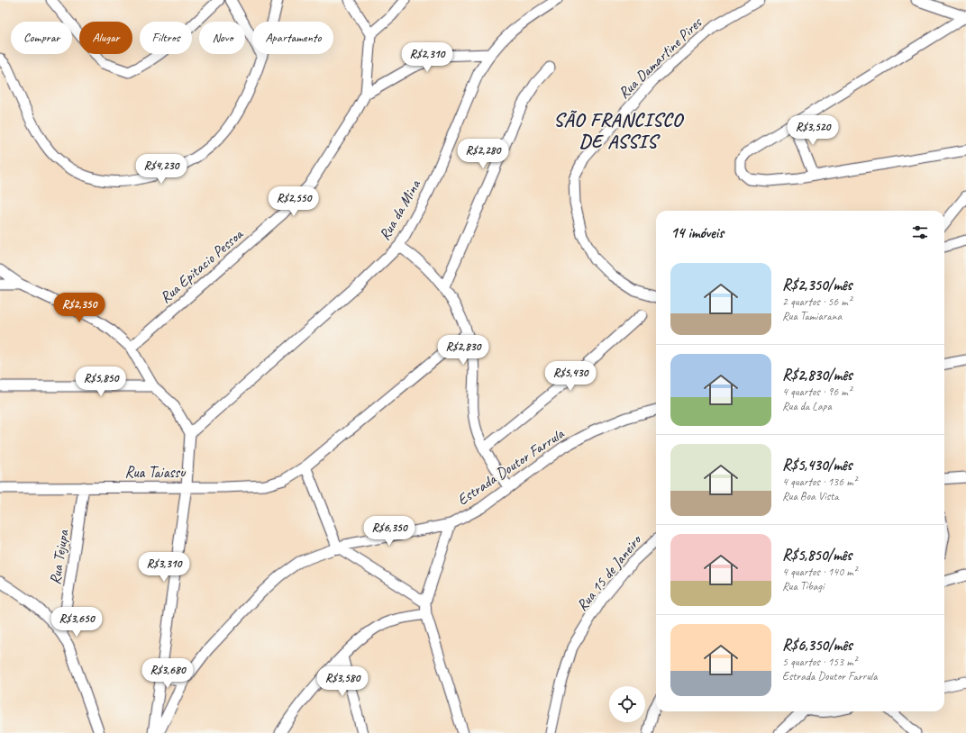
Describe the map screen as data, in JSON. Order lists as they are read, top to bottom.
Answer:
{
  "streets": {
    "street": [
      "Rua Damartine Pires",
      "Rua da Mina",
      "Rua Epitacio Pessoa",
      "Estrada Doutor Farrula",
      "Rua Taiassu",
      "Rua Tejupa",
      "Rua 15 de Janeiro"
    ]
  },
  "crossings": [
    ["Rua Taiassu", "Rua Tejupa"]
  ],
  "districts": ["SÃO FRANCISCO DE ASSIS"],
  "page": {
    "chip": [
      "Comprar",
      "Alugar",
      "Filtros",
      "Novo",
      "Apartamento"
    ],
    "price": [
      "R$2,310",
      "R$3,520",
      "R$2,280",
      "R$4,230",
      "R$2,550",
      "R$2,350",
      "R$2,830",
      "R$5,430",
      "R$5,850",
      "R$6,350",
      "R$3,310",
      "R$3,650",
      "R$3,680",
      "R$3,580"
    ],
    "heading": "14 imóveis",
    "list": [
      {
        "name": "R$2,350/mês",
        "note": "2 quartos · 56 m² · Rua Tamiarana"
      },
      {
        "name": "R$2,830/mês",
        "note": "4 quartos · 96 m² · Rua da Lapa"
      },
      {
        "name": "R$5,430/mês",
        "note": "4 quartos · 136 m² · Rua Boa Vista"
      },
      {
        "name": "R$5,850/mês",
        "note": "4 quartos · 140 m² · Rua Tibagi"
      },
      {
        "name": "R$6,350/mês",
        "note": "5 quartos · 153 m² · Estrada Doutor Farrula"
      }
    ]
  }
}
